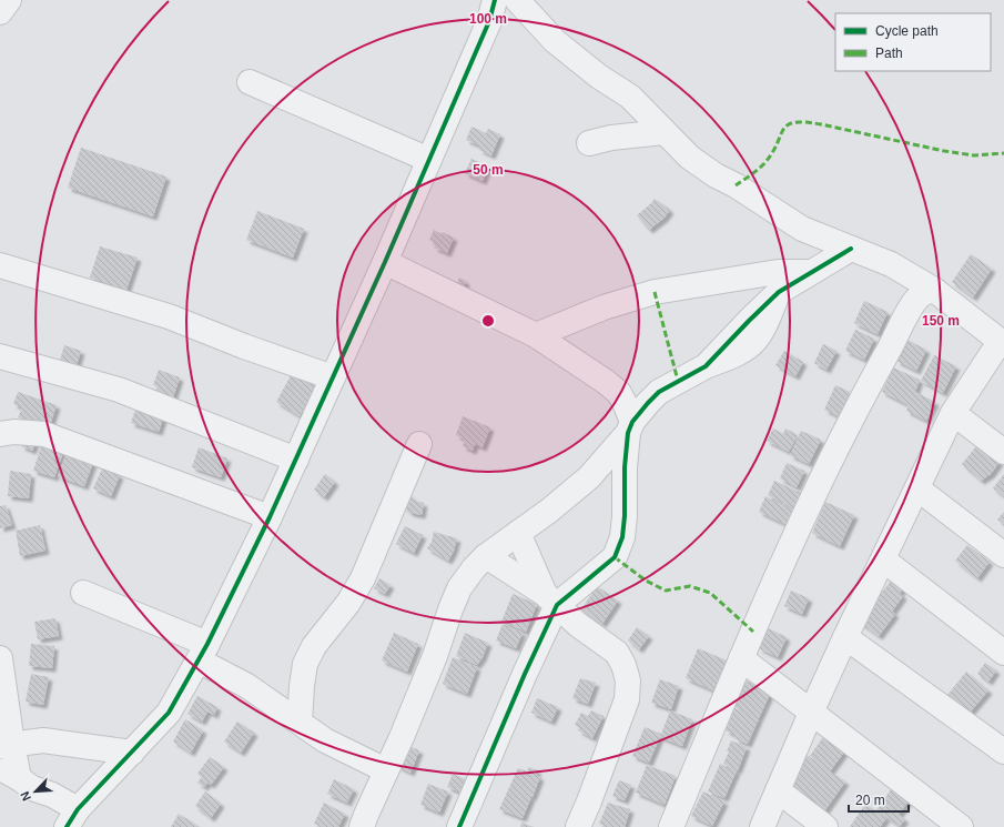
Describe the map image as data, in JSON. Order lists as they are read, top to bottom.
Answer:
{
  "legend": ["Cycle path", "Path"],
  "scale_bar": "20 m",
  "north": "bottom left",
  "rings": ["100 m", "50 m", "150 m"]
}
